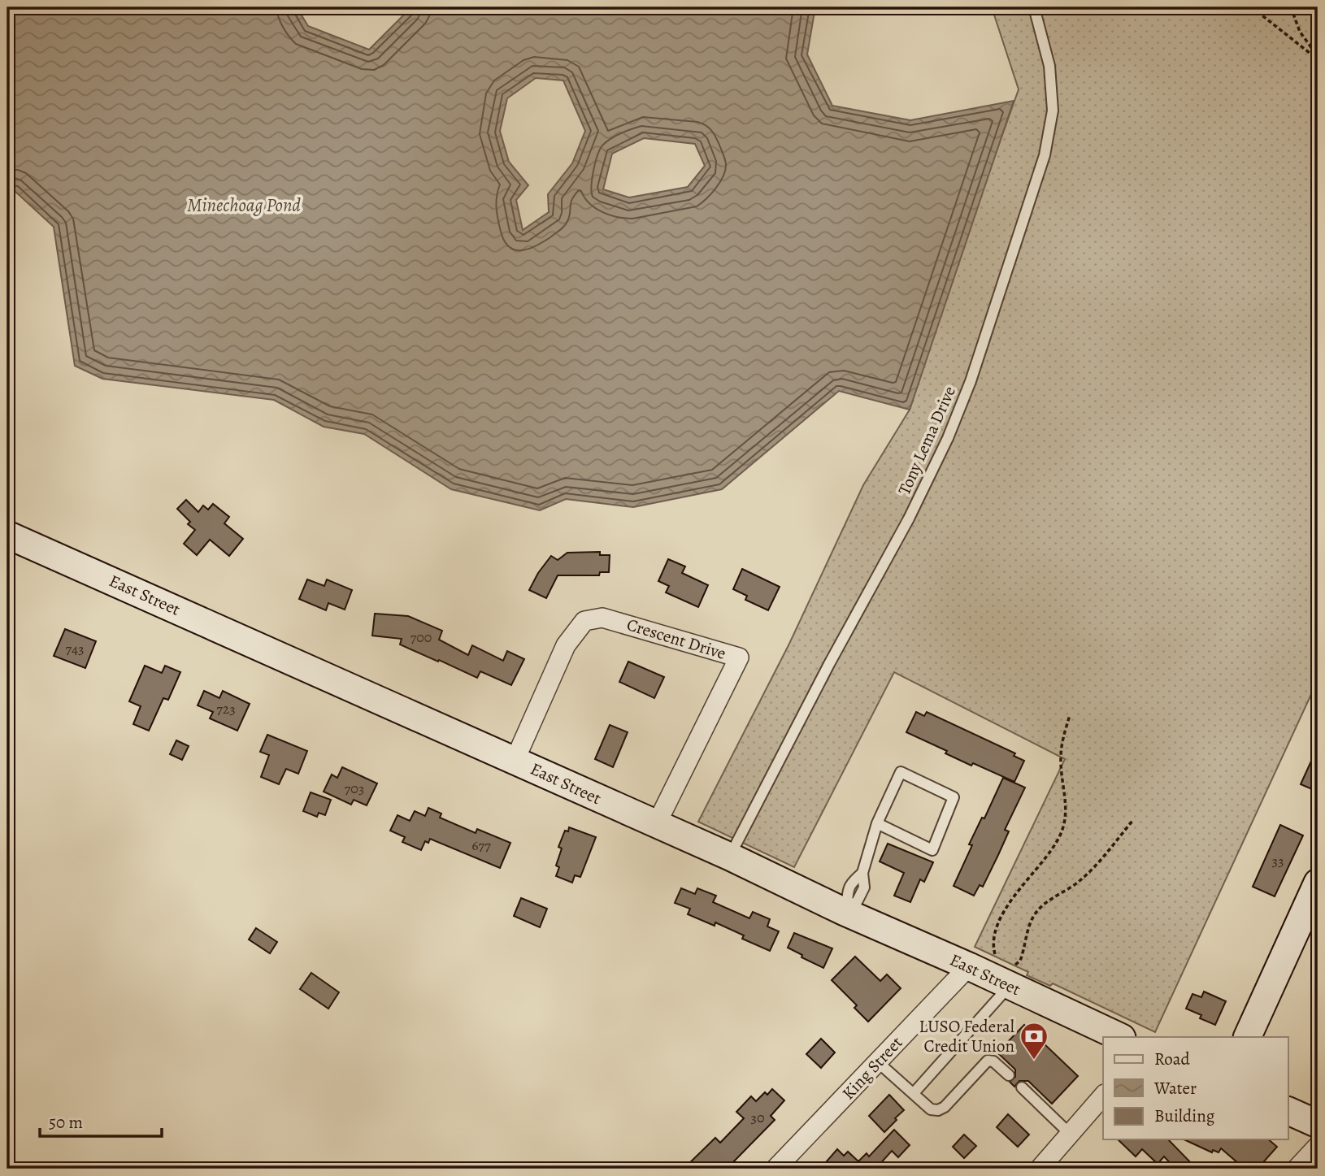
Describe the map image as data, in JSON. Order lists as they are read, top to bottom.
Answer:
{
  "streets": {
    "main road": ["East Street"],
    "street": ["Crescent Drive", "King Street"],
    "lane": ["Tony Lema Drive"]
  },
  "crossings": [
    ["Tony Lema Drive", "East Street"],
    ["East Street", "Crescent Drive"],
    ["East Street", "King Street"]
  ],
  "water": ["Minechoag Pond"],
  "places": {
    "bank": ["LUSO Federal Credit Union"]
  },
  "house_numbers": [
    "700",
    "743",
    "723",
    "703",
    "677",
    "33",
    "30"
  ],
  "legend": ["Road", "Water", "Building"],
  "scale_bar": "50 m"
}
